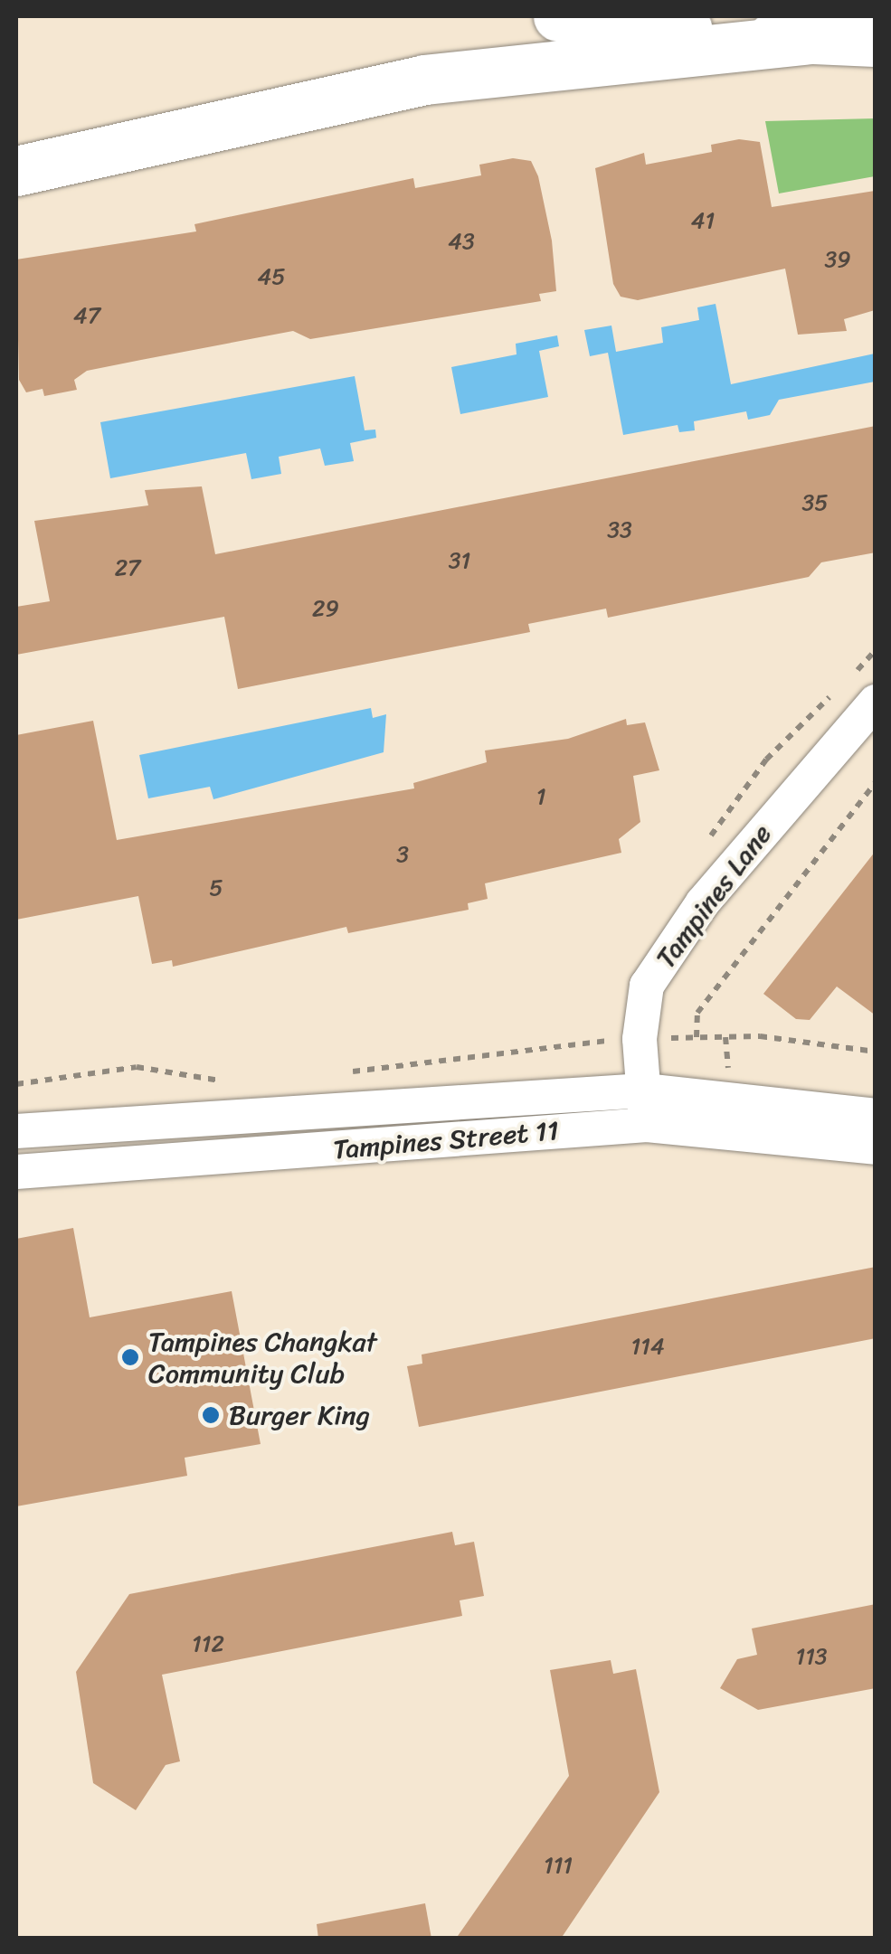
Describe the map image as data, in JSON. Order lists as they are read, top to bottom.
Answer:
{
  "streets": {
    "street": ["Tampines Lane", "Tampines Street 11"]
  },
  "crossings": [
    ["Tampines Lane", "Tampines Street 11"]
  ],
  "places": ["Tampines Changkat Community Club", "Burger King"],
  "house_numbers": [
    "41",
    "43",
    "39",
    "45",
    "47",
    "35",
    "33",
    "31",
    "27",
    "29",
    "1",
    "3",
    "5",
    "114",
    "112",
    "113",
    "111"
  ]
}
